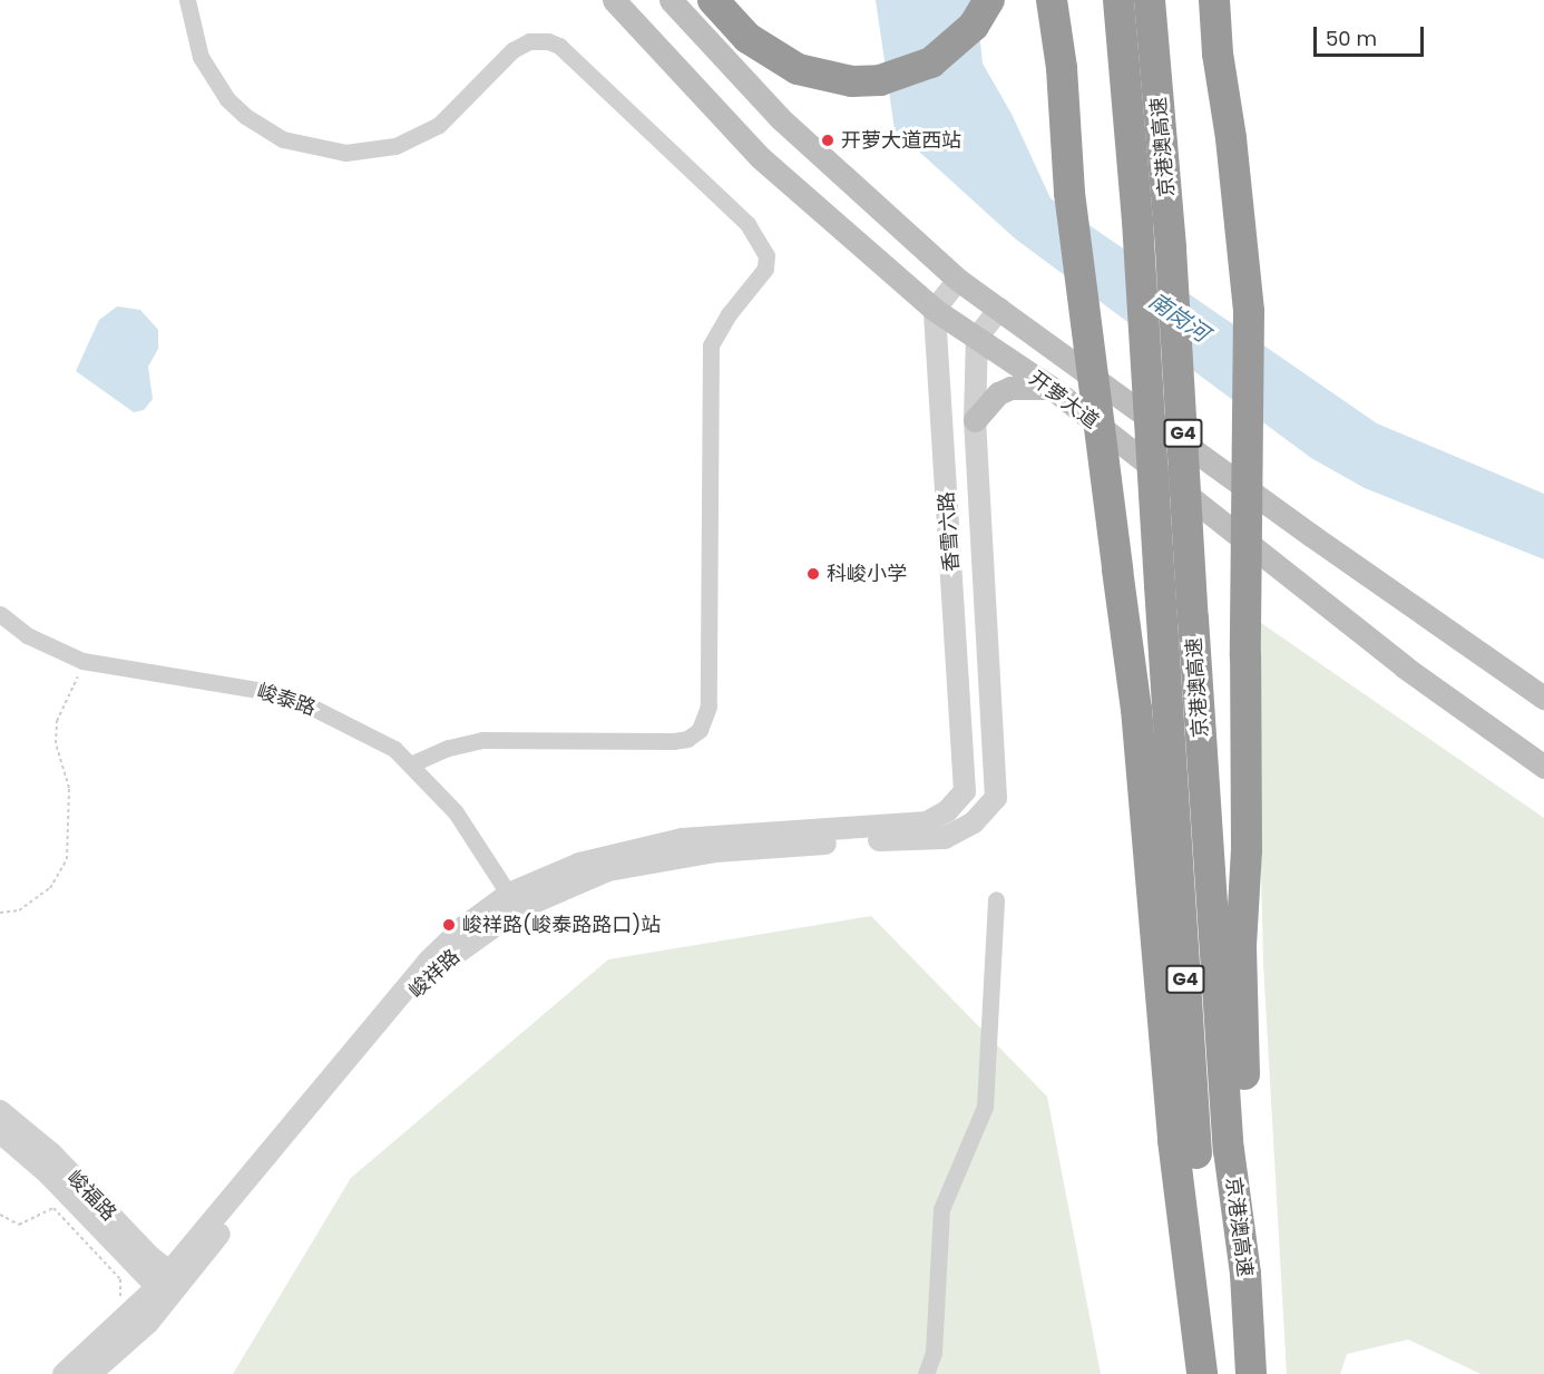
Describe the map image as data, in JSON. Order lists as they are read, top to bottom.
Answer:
{
  "streets": {
    "highway": ["京港澳高速", "G4"],
    "main road": ["开萝大道"],
    "street": [
      "香雪六路",
      "峻泰路",
      "峻祥路",
      "峻福路"
    ]
  },
  "crossings": [
    ["开萝大道", "香雪六路"],
    ["香雪六路", "峻祥路"],
    ["峻泰路", "峻祥路"],
    ["峻祥路", "峻福路"]
  ],
  "water": ["南岗河"],
  "places": ["开萝大道西站", "科峻小学", "峻祥路(峻泰路路口)站"],
  "scale_bar": "50 m"
}
